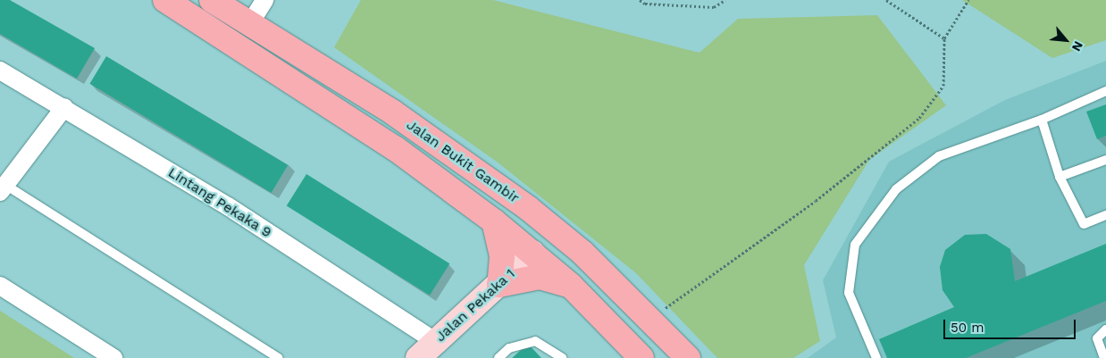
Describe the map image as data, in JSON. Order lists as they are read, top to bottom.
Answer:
{
  "streets": {
    "main road": ["Jalan Bukit Gambir", "Jalan Pekaka 1"],
    "street": ["Lintang Pekaka 9"]
  },
  "crossings": [
    ["Jalan Bukit Gambir", "Jalan Pekaka 1"],
    ["Lintang Pekaka 9", "Jalan Pekaka 1"]
  ],
  "scale_bar": "50 m",
  "north": "bottom right"
}
